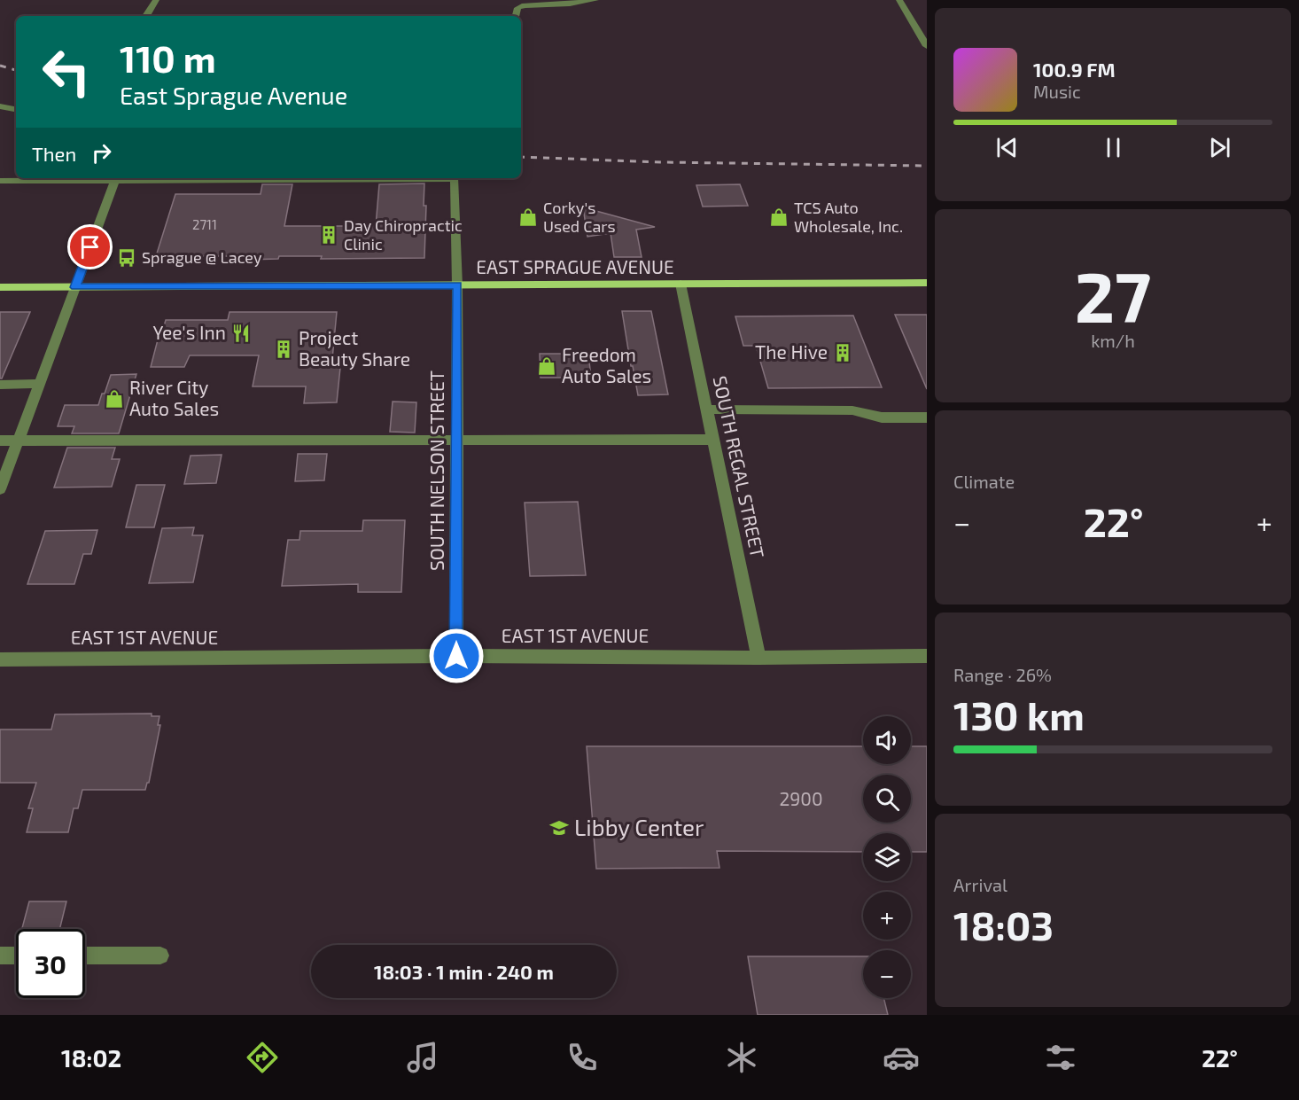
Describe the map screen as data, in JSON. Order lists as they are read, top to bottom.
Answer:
{
  "streets": {
    "main road": ["EAST SPRAGUE AVENUE"],
    "street": ["SOUTH REGAL STREET", "SOUTH NELSON STREET", "EAST 1ST AVENUE"]
  },
  "crossings": [
    ["EAST SPRAGUE AVENUE", "SOUTH REGAL STREET"],
    ["EAST SPRAGUE AVENUE", "SOUTH NELSON STREET"],
    ["SOUTH REGAL STREET", "EAST 1ST AVENUE"],
    ["SOUTH NELSON STREET", "EAST 1ST AVENUE"]
  ],
  "places": {
    "shop": [
      "Corky's Used Cars",
      "TCS Auto Wholesale, Inc.",
      "Freedom Auto Sales",
      "River City Auto Sales"
    ],
    "building": ["Day Chiropractic Clinic", "Project Beauty Share", "The Hive"],
    "bus stop": ["Sprague @ Lacey"],
    "restaurant": ["Yee's Inn"],
    "school or university": ["Libby Center"]
  },
  "house_numbers": ["2711", "2900"],
  "page": {
    "turn": ["110 m", "East Sprague Avenue"],
    "song": ["100.9 FM", "Music"],
    "then": "Then",
    "tile": [
      ["27", "km/h"],
      "Climate",
      ["Range · 26%", "130 km"],
      ["Arrival", "18:03"]
    ],
    "heat": ["−", "22°", "+"],
    "map_buttons": ["+", "−"],
    "limit": "30",
    "trip": "18:03 · 1 min · 240 m",
    "tabs": ["18:02", "22°"]
  }
}
